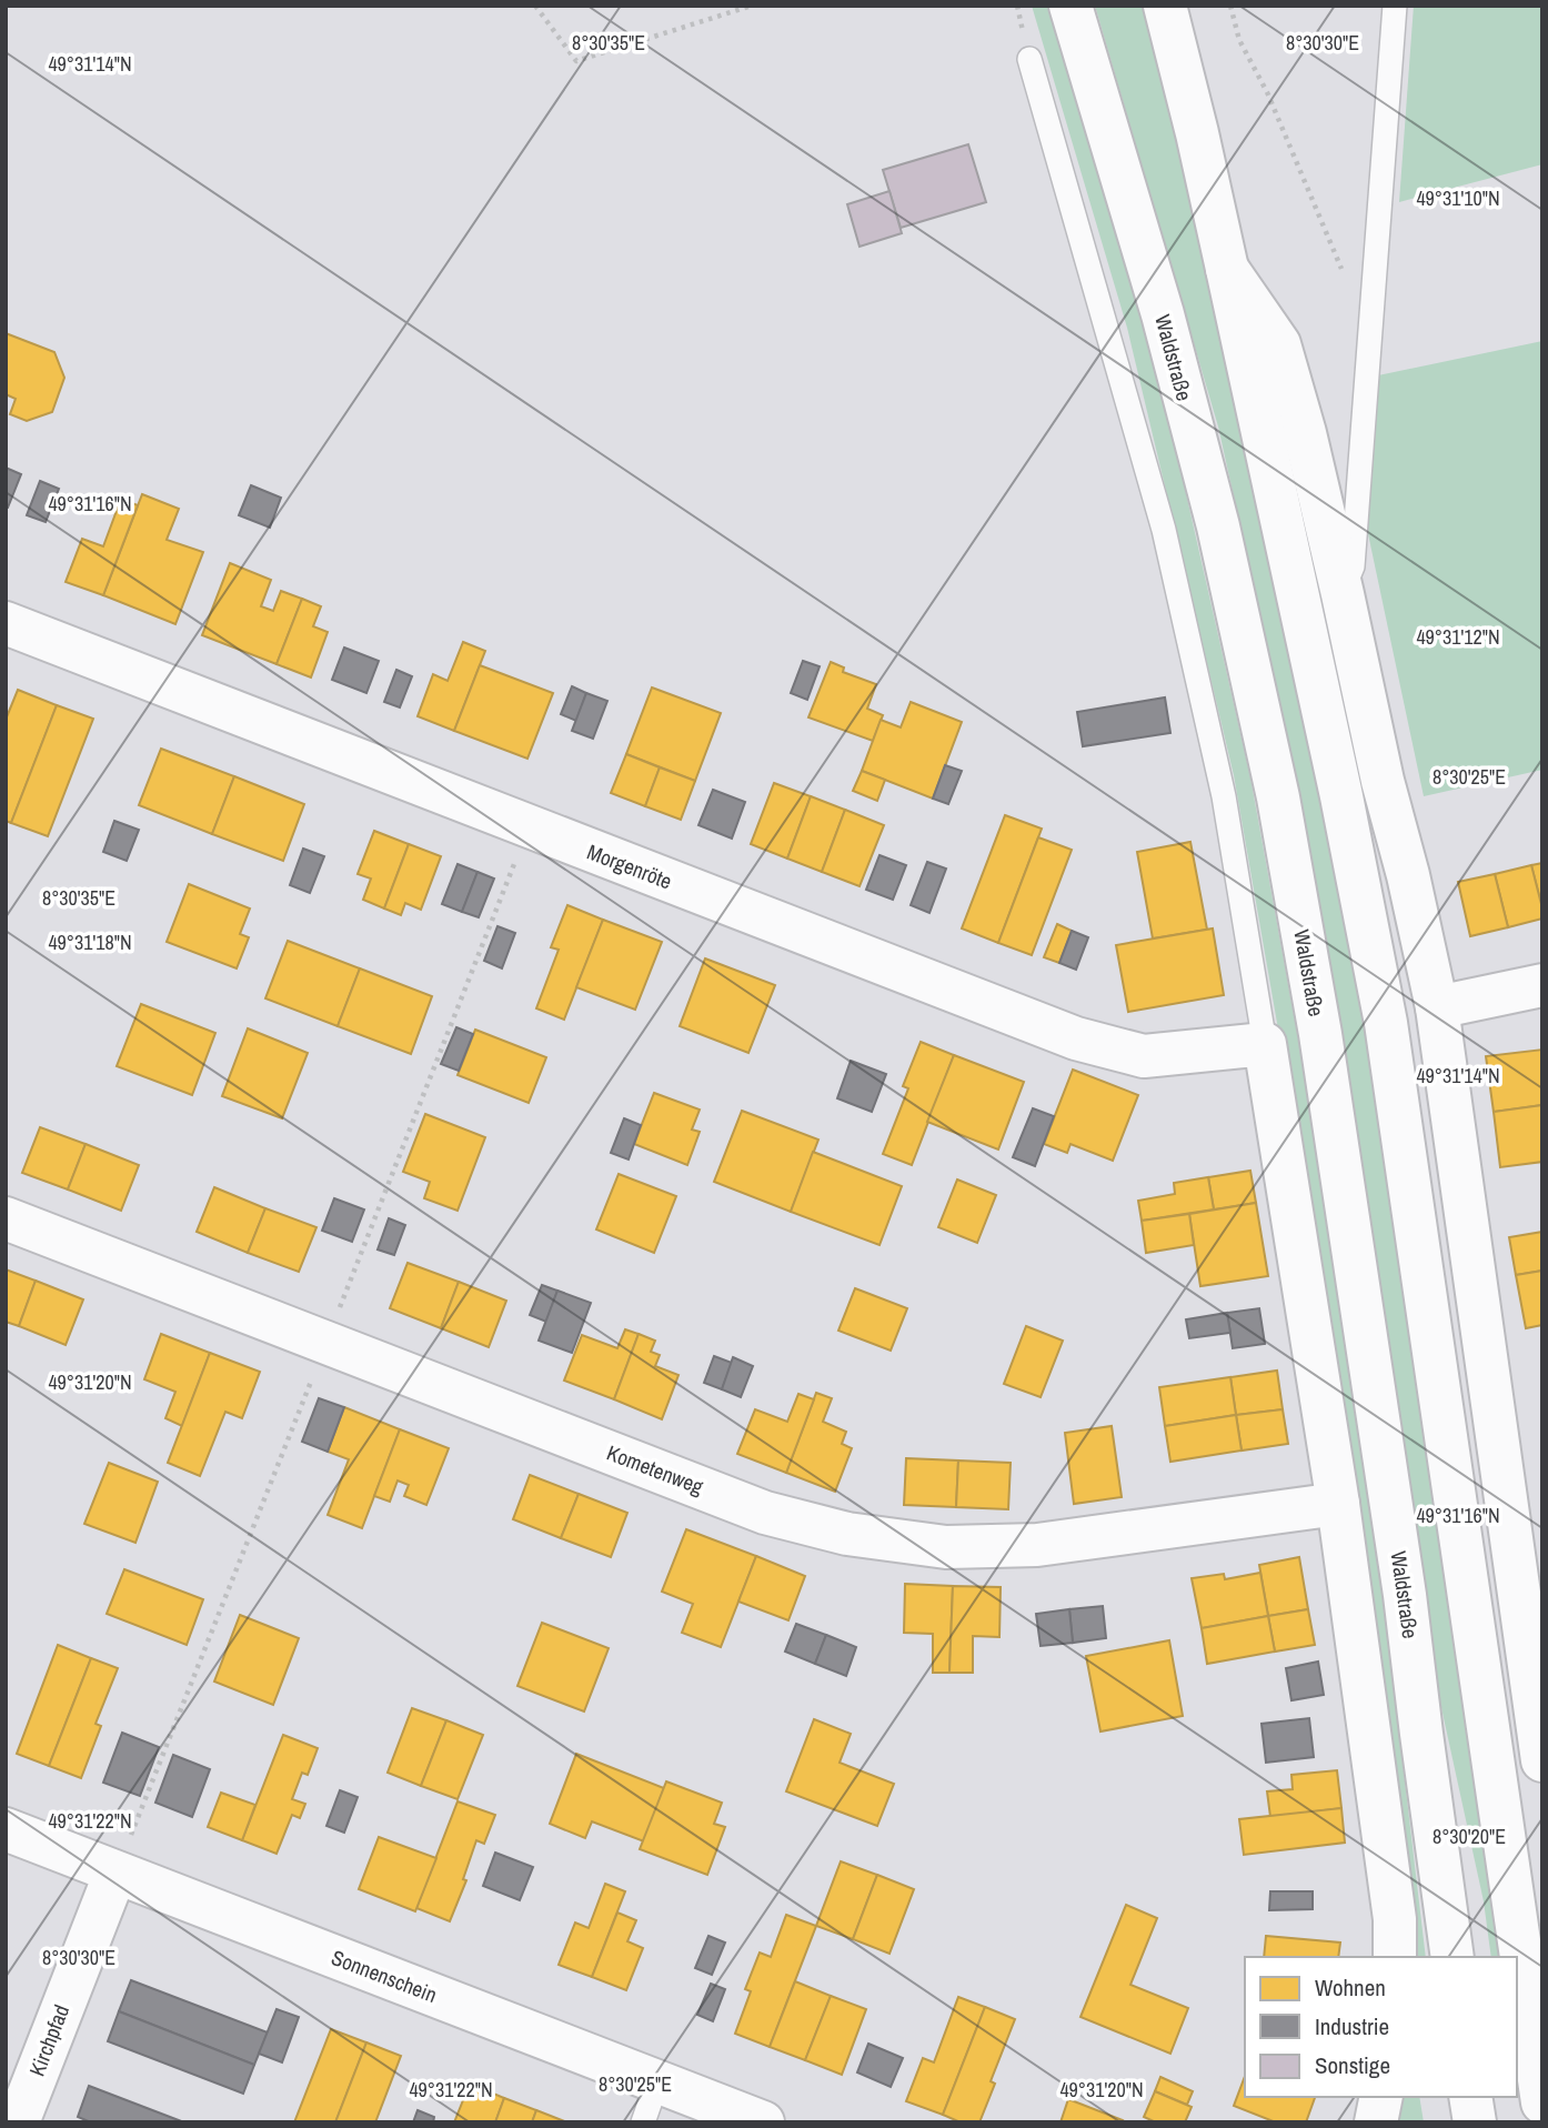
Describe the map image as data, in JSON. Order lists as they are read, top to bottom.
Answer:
{
  "streets": {
    "street": [
      "Waldstraße",
      "Morgenröte",
      "Kometenweg",
      "Sonnenschein",
      "Kirchpfad"
    ]
  },
  "crossings": [
    ["Sonnenschein", "Kirchpfad"]
  ],
  "legend": ["Wohnen", "Industrie", "Sonstige"],
  "coordinates": [
    "8°30'35\"E",
    "8°30'30\"E",
    "49°31'14\"N",
    "49°31'10\"N",
    "49°31'16\"N",
    "49°31'12\"N",
    "8°30'25\"E",
    "49°31'18\"N",
    "49°31'20\"N",
    "49°31'22\"N",
    "8°30'20\"E"
  ]
}
